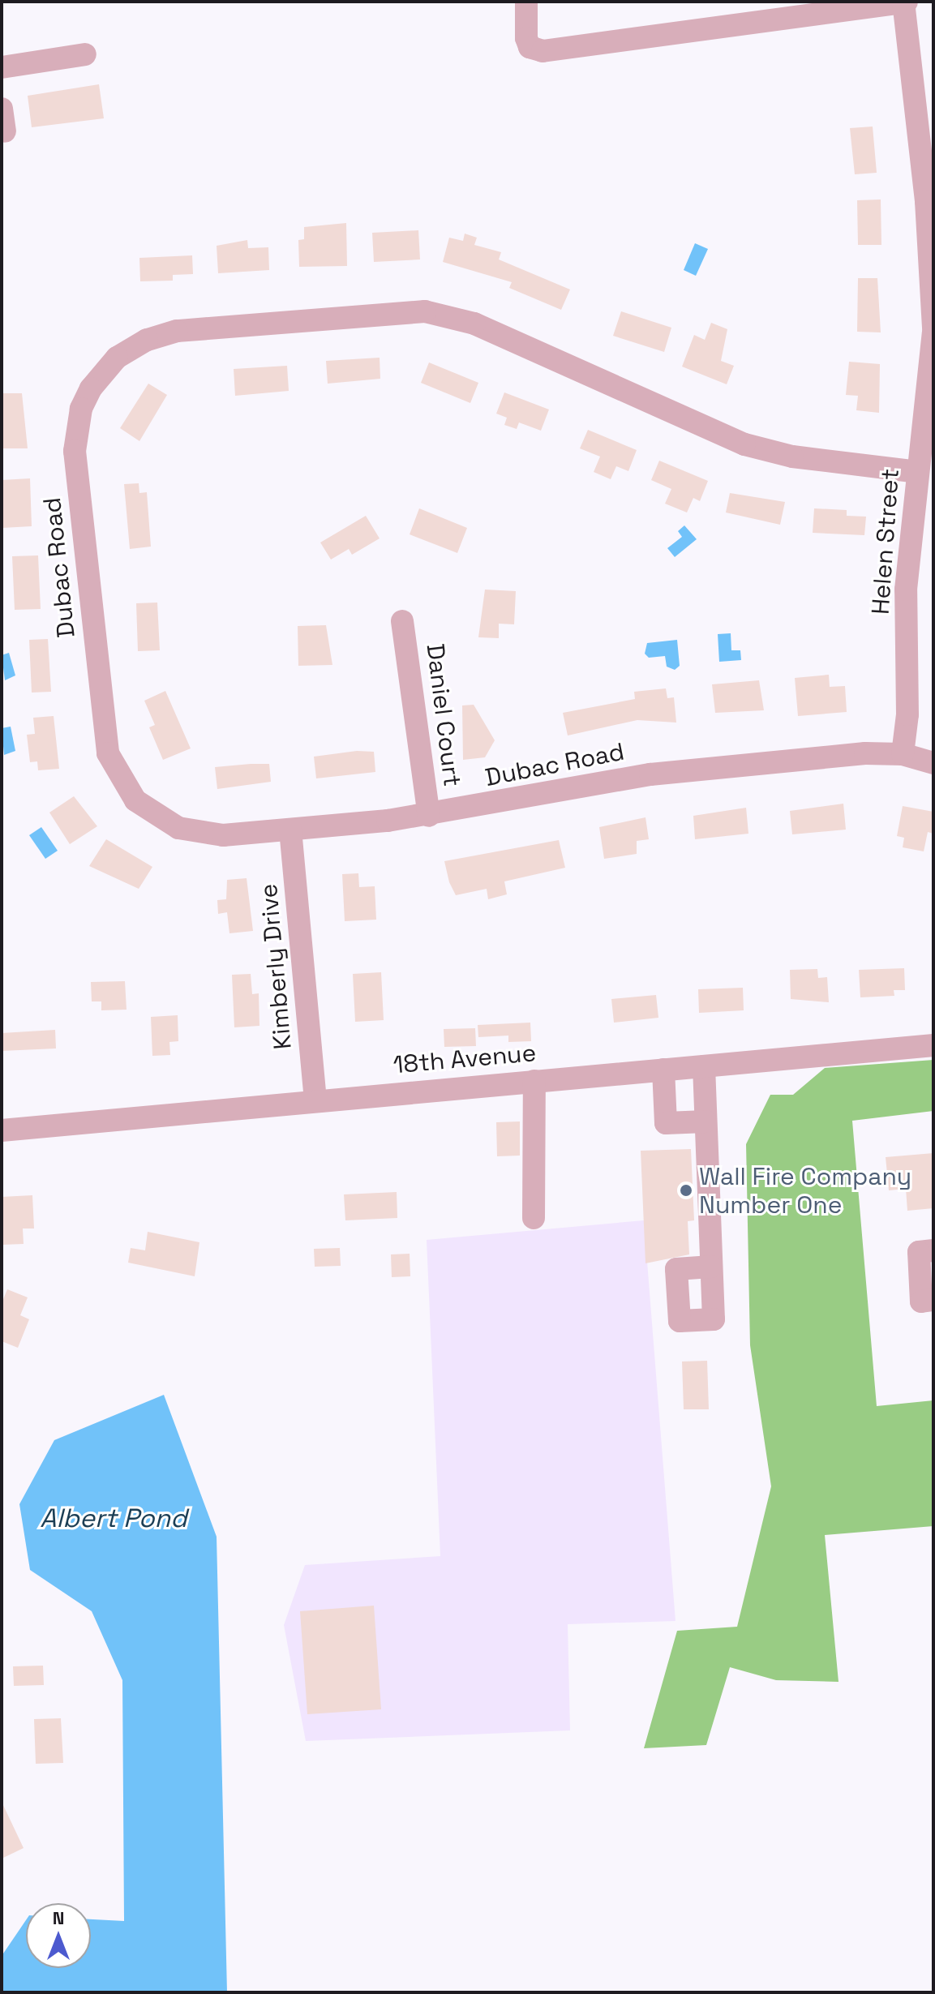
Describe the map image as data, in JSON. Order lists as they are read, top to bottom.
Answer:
{
  "streets": {
    "street": [
      "Helen Street",
      "Dubac Road",
      "Daniel Court",
      "Kimberly Drive",
      "18th Avenue"
    ]
  },
  "crossings": [
    ["Helen Street", "Dubac Road"],
    ["Dubac Road", "Daniel Court"],
    ["Dubac Road", "Kimberly Drive"],
    ["Kimberly Drive", "18th Avenue"]
  ],
  "water": ["Albert Pond"],
  "places": ["Wall Fire Company Number One"],
  "north": "top"
}
